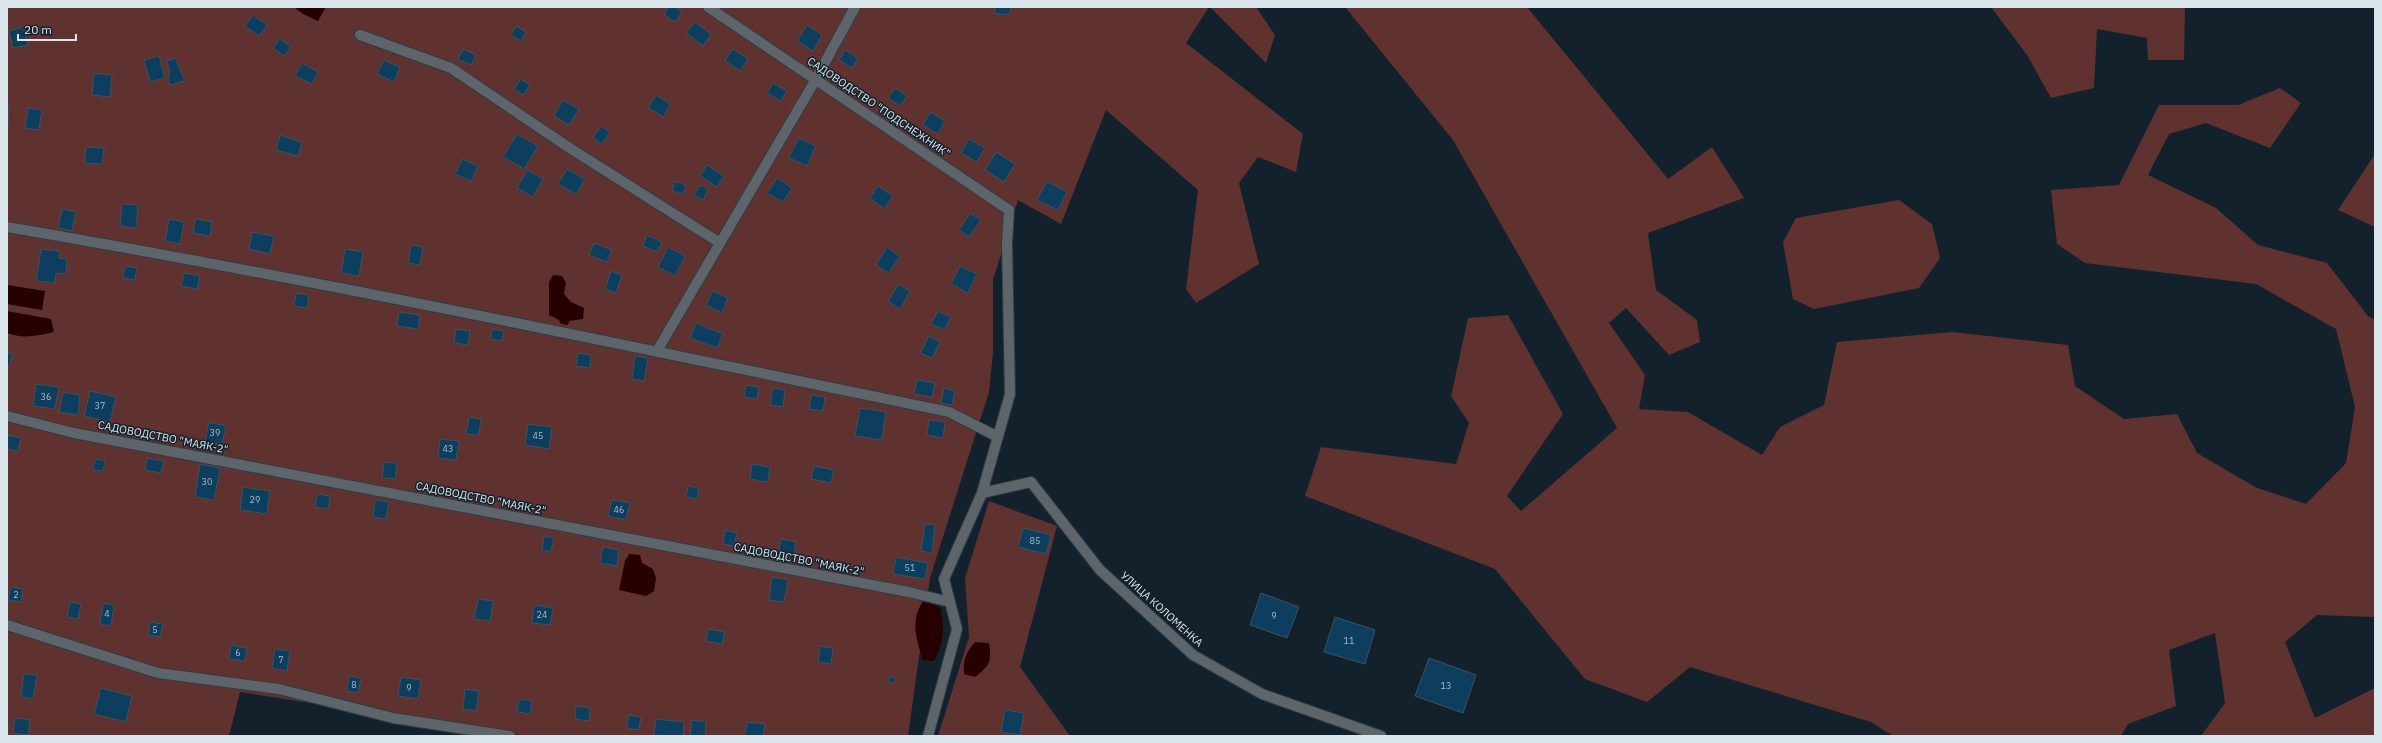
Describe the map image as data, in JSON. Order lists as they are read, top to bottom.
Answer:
{
  "streets": {
    "street": ["САДОВОДСТВО \"ПОДСНЕЖНИК\"", "САДОВОДСТВО \"МАЯК-2\"", "УЛИЦА КОЛОМЕНКА"]
  },
  "house_numbers": [
    "36",
    "37",
    "39",
    "45",
    "43",
    "30",
    "29",
    "46",
    "85",
    "51",
    "2",
    "4",
    "24",
    "9",
    "5",
    "11",
    "6",
    "7",
    "8",
    "13",
    "9"
  ],
  "scale_bar": "20 m"
}
